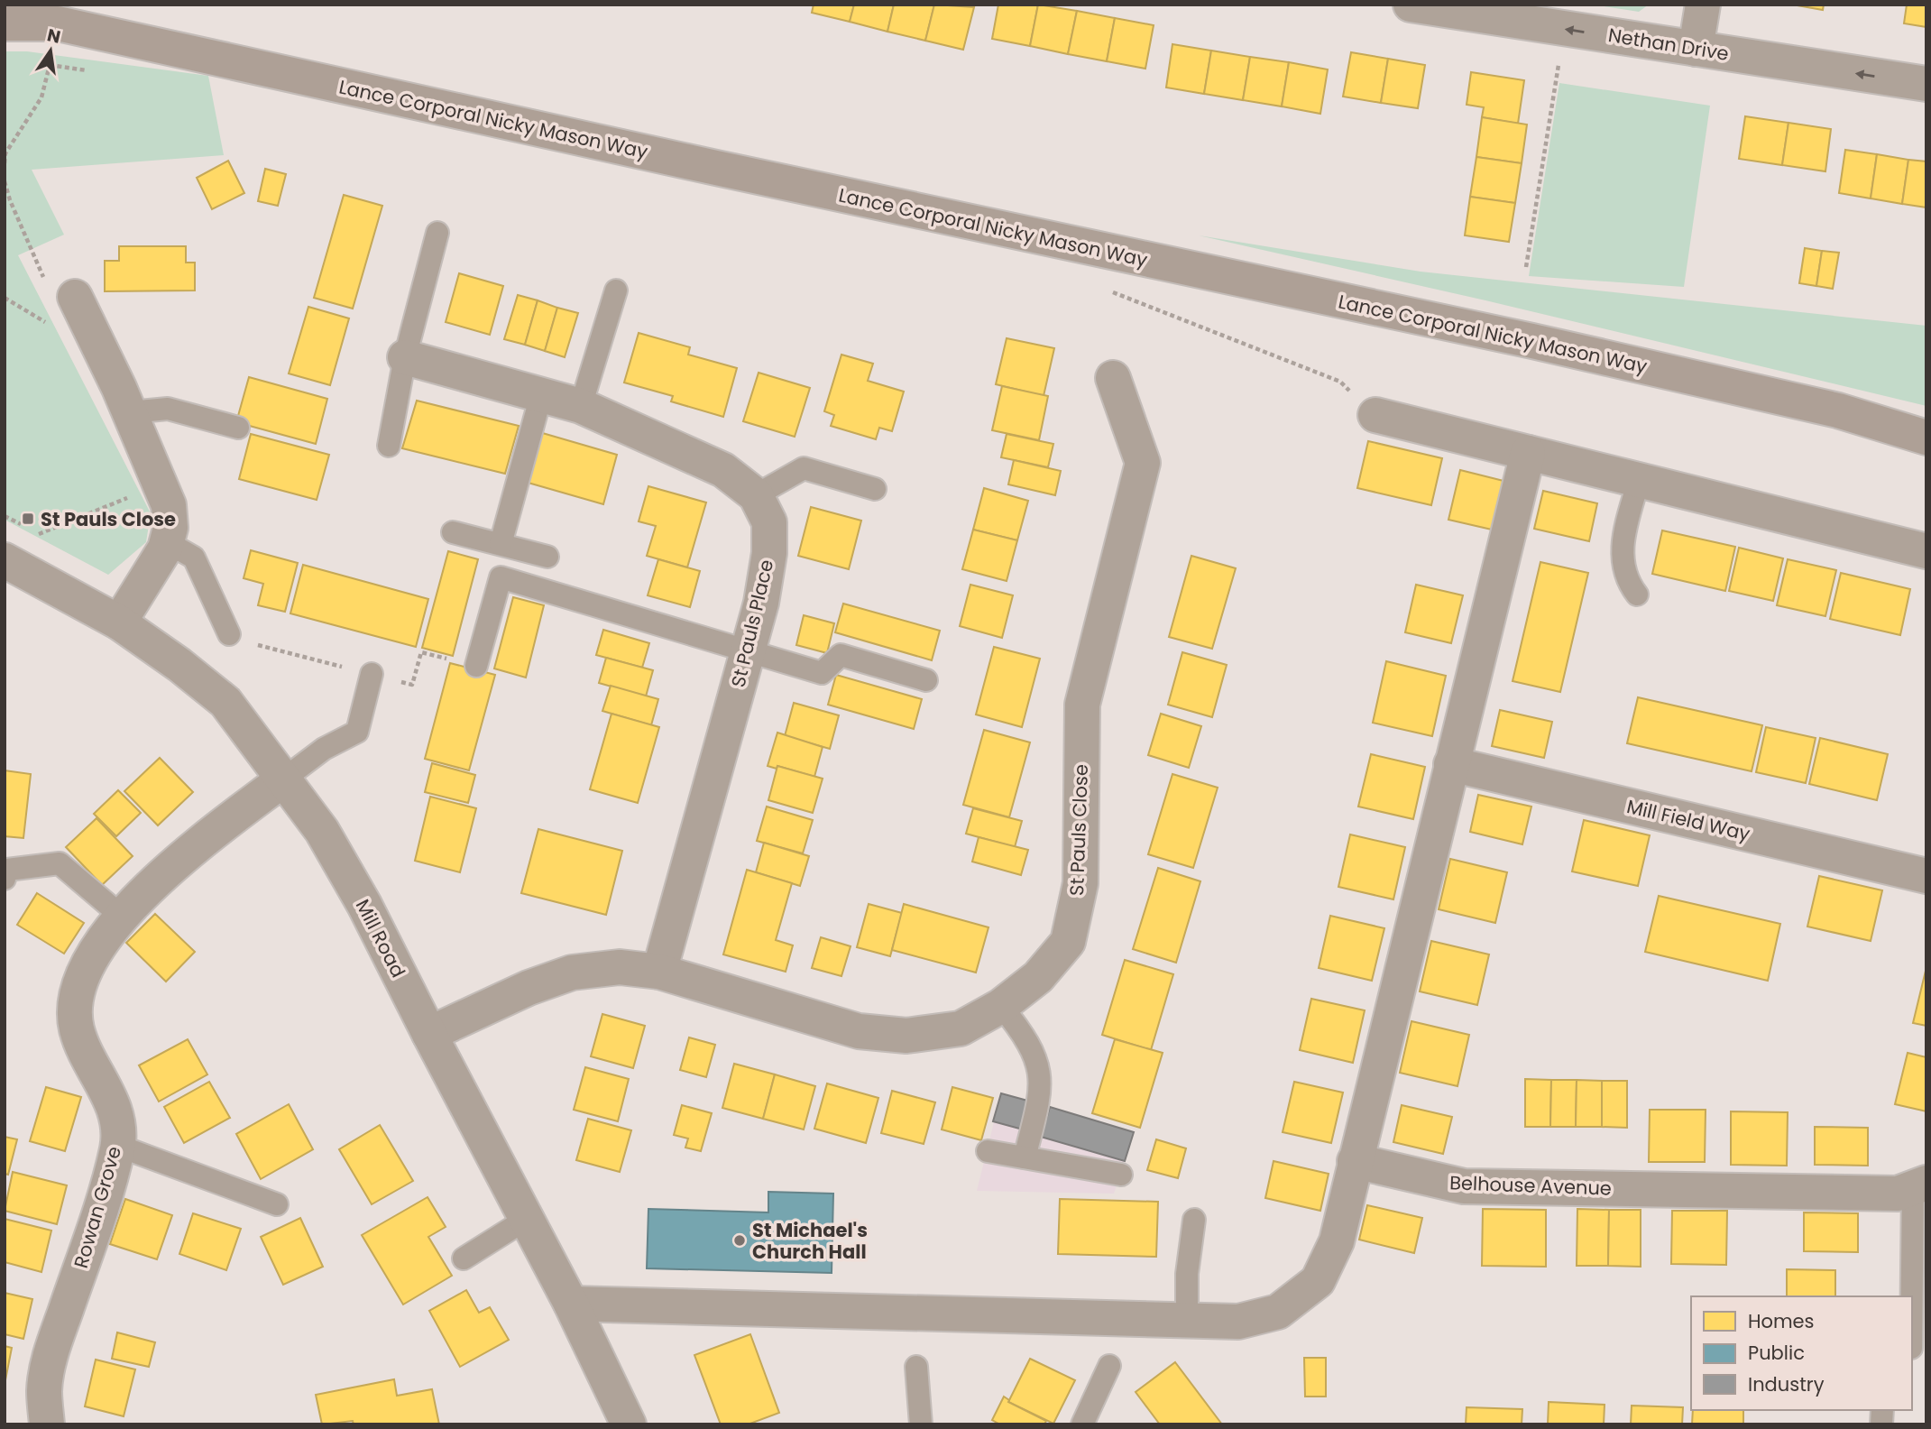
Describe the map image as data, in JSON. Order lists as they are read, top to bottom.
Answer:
{
  "streets": {
    "main road": ["Lance Corporal Nicky Mason Way"],
    "street": [
      "Nethan Drive",
      "St Pauls Place",
      "Mill Field Way",
      "St Pauls Close",
      "Mill Road",
      "Belhouse Avenue",
      "Rowan Grove"
    ]
  },
  "crossings": [
    ["St Pauls Place", "St Pauls Close"],
    ["St Pauls Close", "Mill Road"],
    ["Mill Road", "Rowan Grove"]
  ],
  "one_way": ["Nethan Drive"],
  "places": {
    "transit": ["St Pauls Close"],
    "other": ["St Michael's Church Hall"]
  },
  "legend": ["Homes", "Public", "Industry"],
  "north": "top"
}
